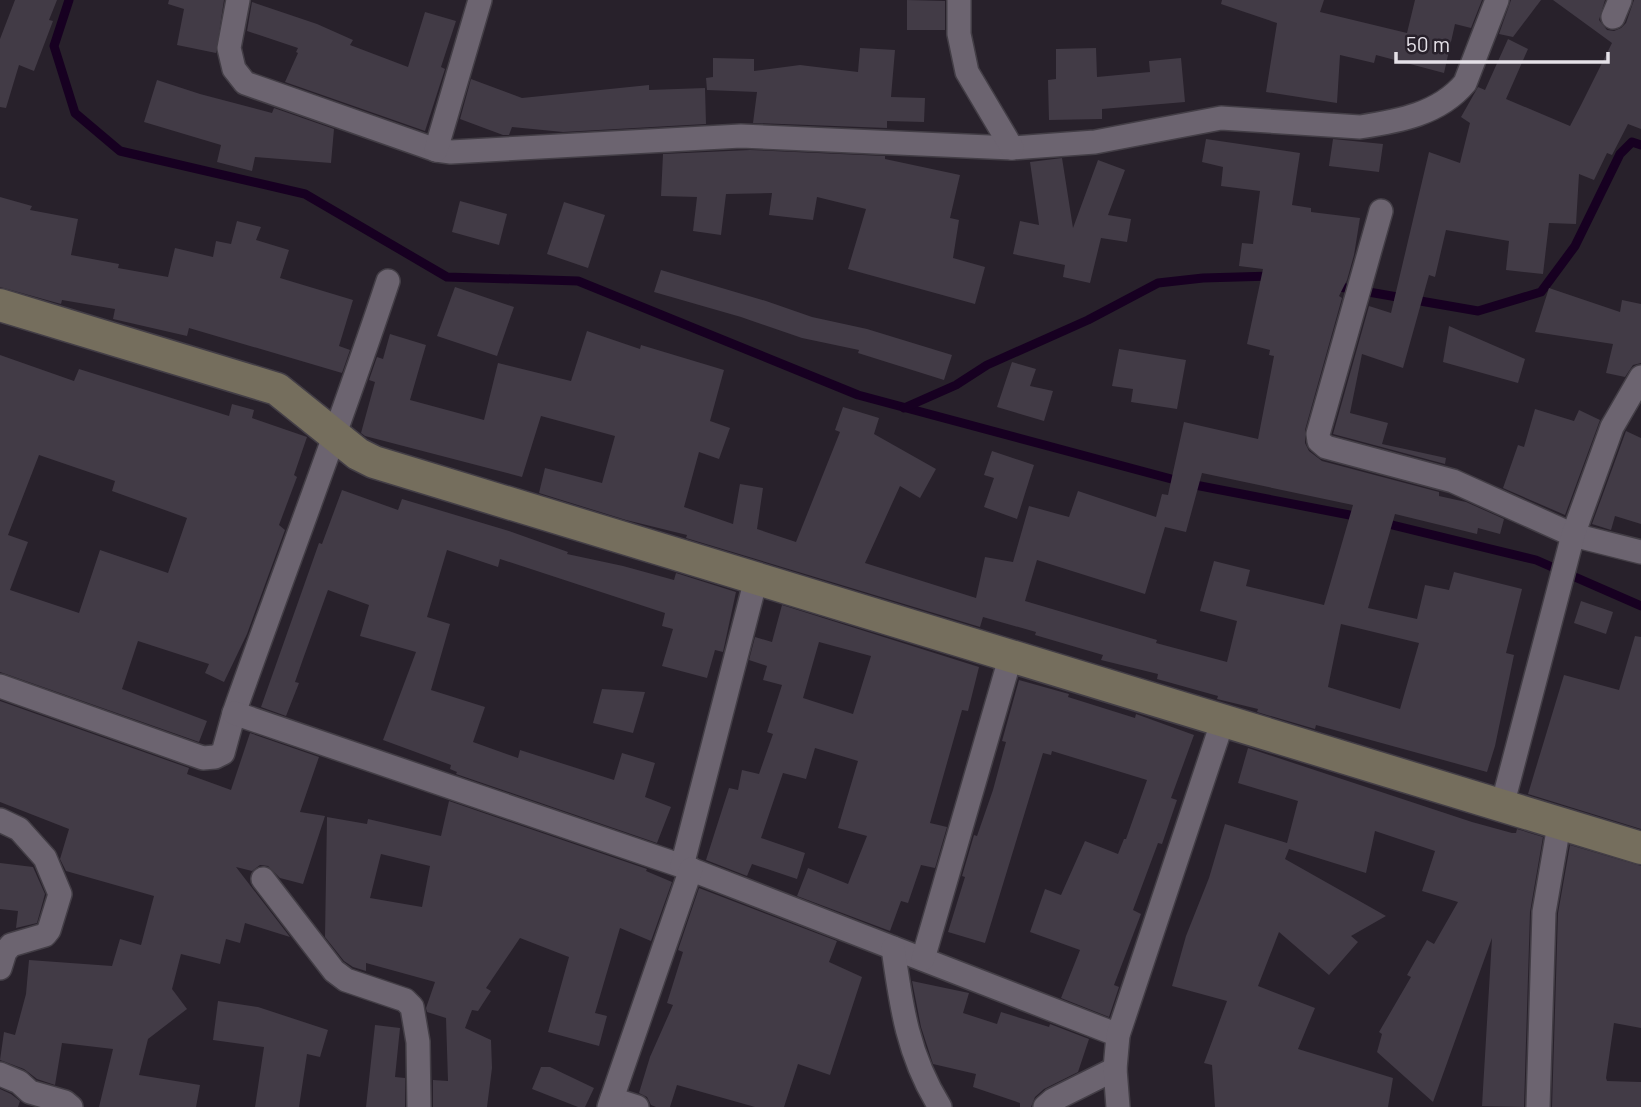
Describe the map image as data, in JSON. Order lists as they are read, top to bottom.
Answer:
{
  "scale_bar": "50 m"
}
